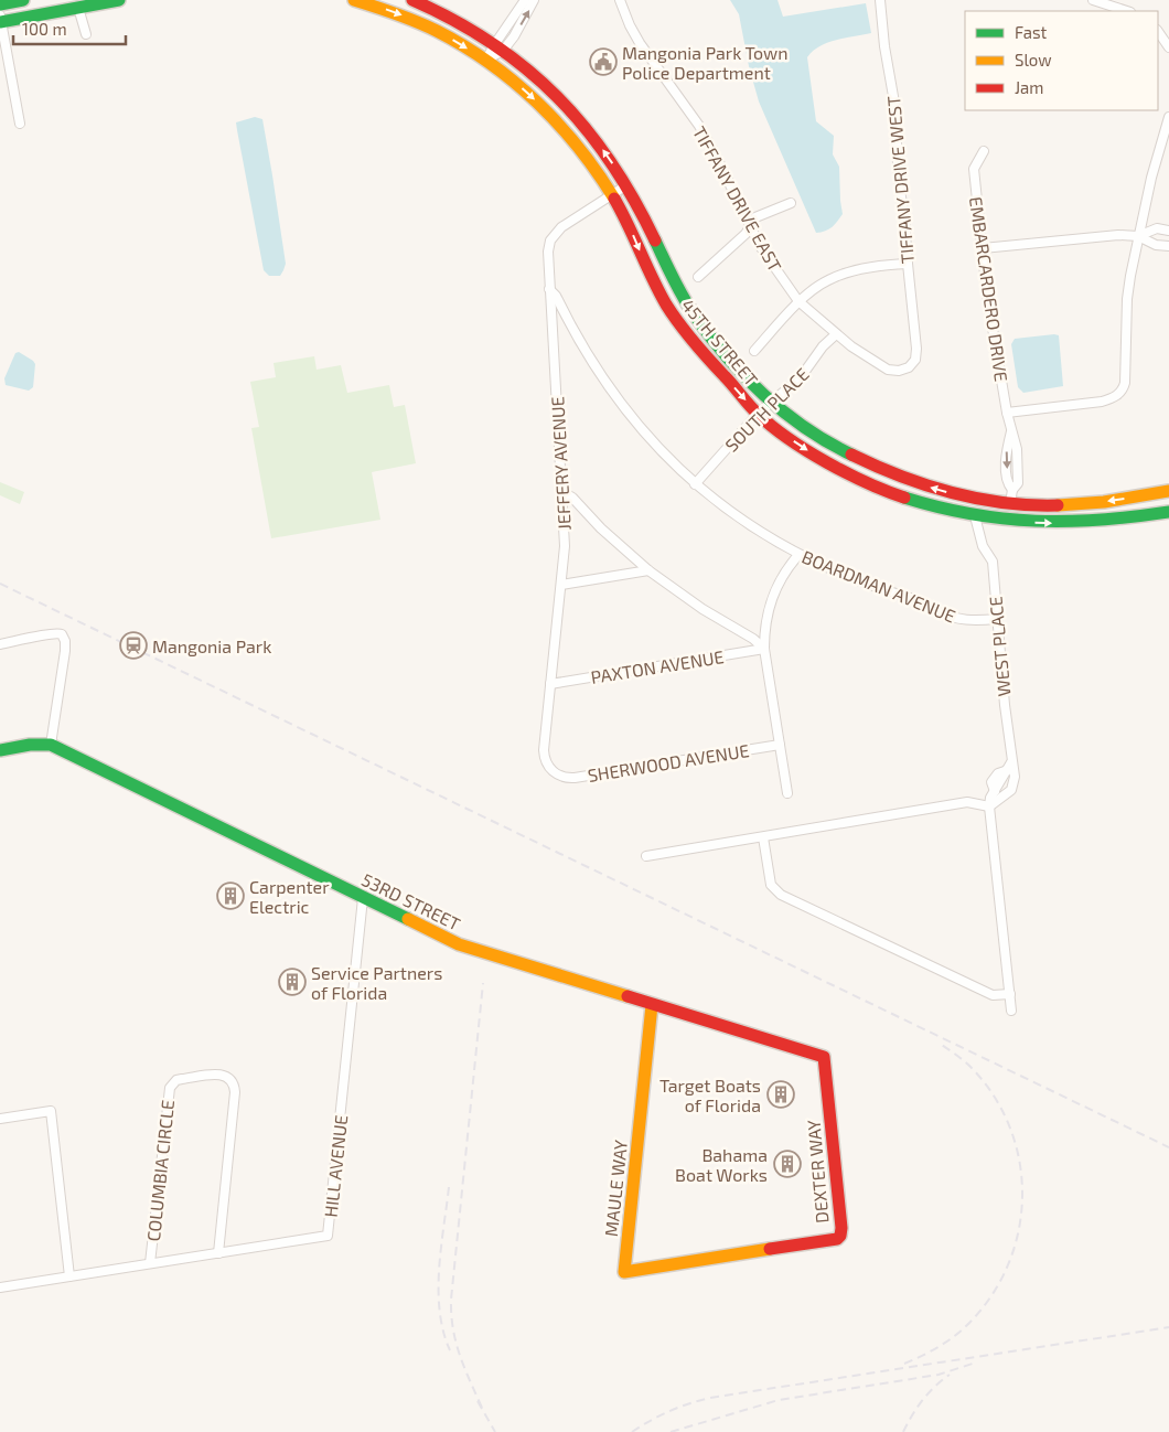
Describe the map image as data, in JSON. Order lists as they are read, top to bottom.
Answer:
{
  "streets": {
    "main road": [
      "45TH STREET",
      "53RD STREET",
      "DEXTER WAY",
      "MAULE WAY"
    ],
    "street": [
      "TIFFANY DRIVE WEST",
      "TIFFANY DRIVE EAST",
      "EMBARCARDERO DRIVE",
      "SOUTH PLACE",
      "JEFFERY AVENUE",
      "BOARDMAN AVENUE",
      "WEST PLACE",
      "PAXTON AVENUE",
      "SHERWOOD AVENUE",
      "HILL AVENUE",
      "COLUMBIA CIRCLE"
    ]
  },
  "crossings": [
    ["TIFFANY DRIVE WEST", "TIFFANY DRIVE EAST"],
    ["TIFFANY DRIVE EAST", "SOUTH PLACE"],
    ["EMBARCARDERO DRIVE", "45TH STREET"],
    ["45TH STREET", "SOUTH PLACE"],
    ["45TH STREET", "JEFFERY AVENUE"],
    ["45TH STREET", "WEST PLACE"],
    ["SOUTH PLACE", "BOARDMAN AVENUE"],
    ["JEFFERY AVENUE", "BOARDMAN AVENUE"],
    ["JEFFERY AVENUE", "PAXTON AVENUE"],
    ["JEFFERY AVENUE", "SHERWOOD AVENUE"],
    ["BOARDMAN AVENUE", "WEST PLACE"],
    ["53RD STREET", "HILL AVENUE"],
    ["53RD STREET", "DEXTER WAY"],
    ["53RD STREET", "MAULE WAY"],
    ["HILL AVENUE", "COLUMBIA CIRCLE"],
    ["DEXTER WAY", "MAULE WAY"]
  ],
  "places": {
    "public building": ["Mangonia Park Town Police Department"],
    "station": ["Mangonia Park"],
    "building": [
      "Carpenter Electric",
      "Service Partners of Florida",
      "Target Boats of Florida",
      "Bahama Boat Works"
    ]
  },
  "legend": ["Fast", "Slow", "Jam"],
  "scale_bar": "100 m"
}
